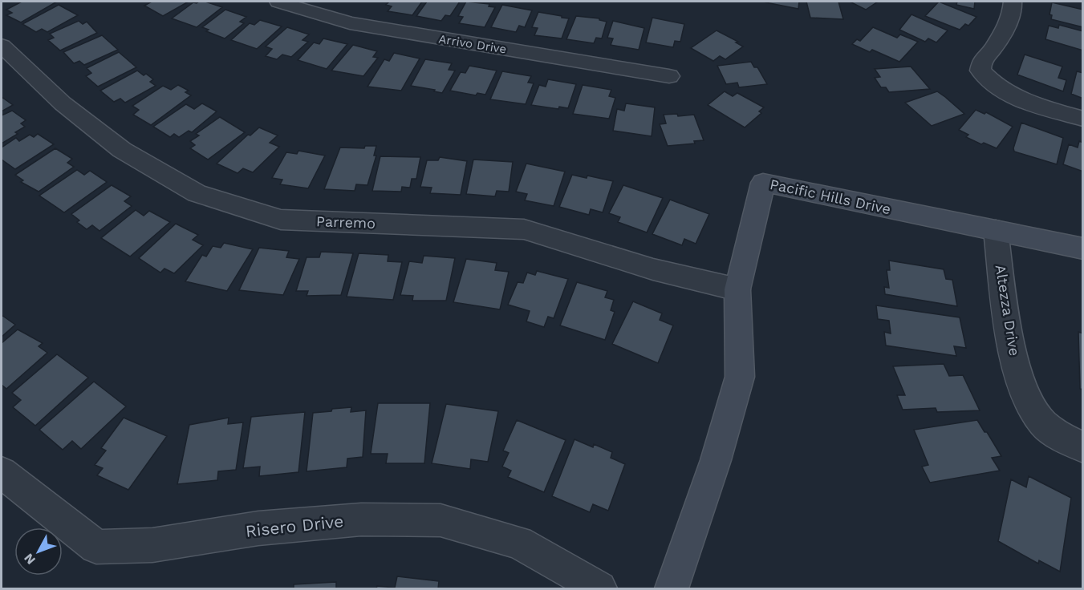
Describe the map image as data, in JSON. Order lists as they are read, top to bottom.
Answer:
{
  "streets": {
    "street": [
      "Arrivo Drive",
      "Pacific Hills Drive",
      "Parremo",
      "Altezza Drive",
      "Risero Drive"
    ]
  },
  "crossings": [
    ["Pacific Hills Drive", "Parremo"],
    ["Pacific Hills Drive", "Altezza Drive"]
  ],
  "north": "bottom left"
}
